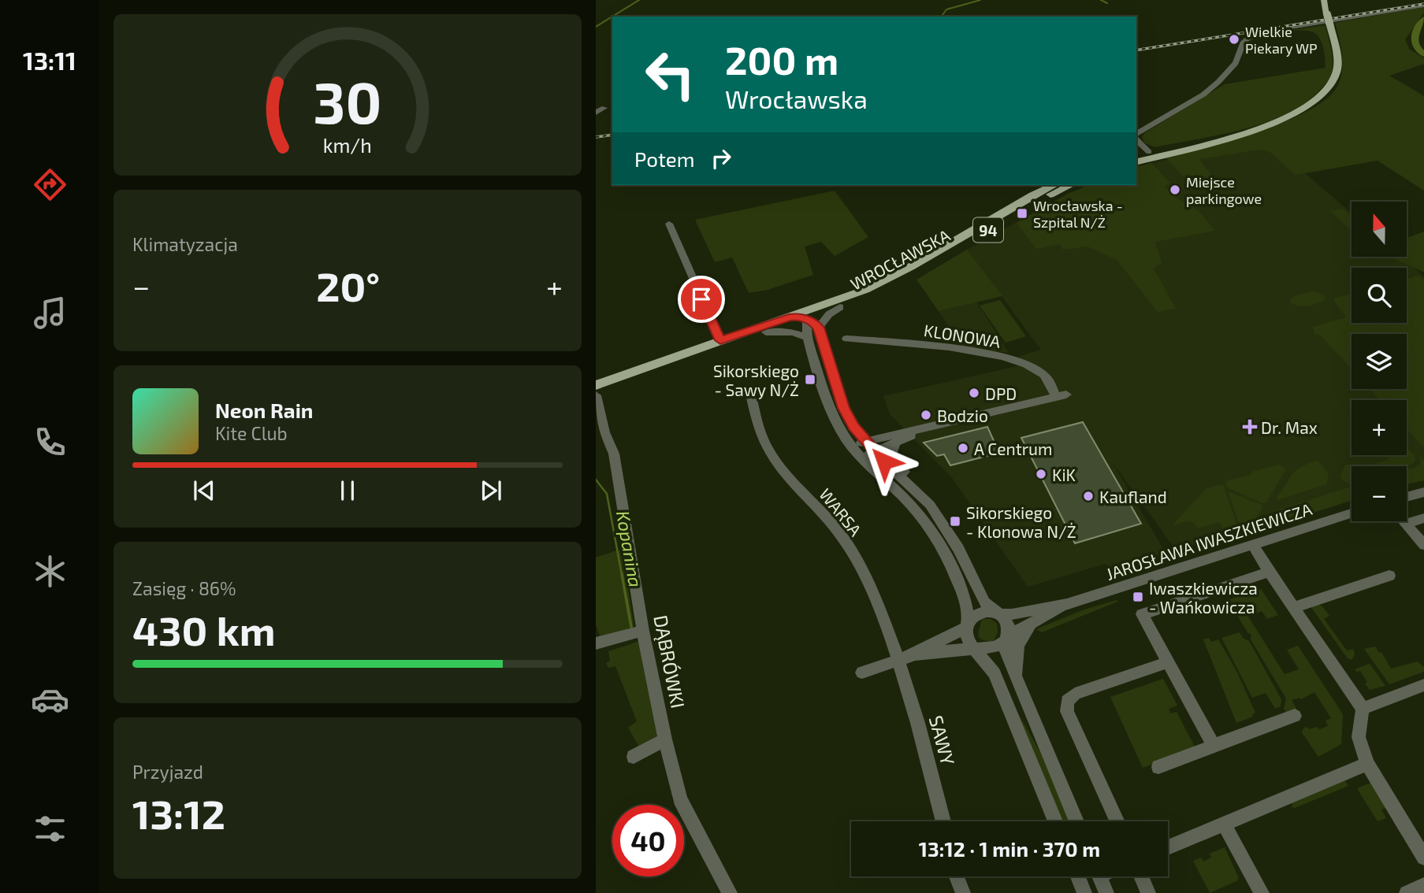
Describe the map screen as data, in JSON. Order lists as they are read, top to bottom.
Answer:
{
  "streets": {
    "main road": ["94", "WROCŁAWSKA"],
    "street": [
      "KLONOWA",
      "WARSA",
      "JAROSŁAWA IWASZKIEWICZA",
      "DĄBRÓWKI",
      "SAWY"
    ]
  },
  "crossings": [
    ["WARSA", "SAWY"]
  ],
  "water": ["Kopanina"],
  "places": {
    "other": [
      "Wielkie Piekary WP",
      "Miejsce parkingowe",
      "DPD",
      "Bodzio",
      "A Centrum",
      "KiK",
      "Kaufland"
    ],
    "transit": [
      "Wrocławska - Szpital N/Ż",
      "Sikorskiego - Sawy N/Ż",
      "Sikorskiego - Klonowa N/Ż",
      "Iwaszkiewicza - Wańkowicza"
    ],
    "health": ["Dr. Max"]
  },
  "north": "top",
  "page": {
    "tabs": "13:11",
    "turn": ["200 m", "Wrocławska"],
    "then": "Potem",
    "tile": [
      "Klimatyzacja",
      ["Zasięg · 86%", "430 km"],
      ["Przyjazd", "13:12"]
    ],
    "map_buttons": ["+", "−"],
    "heat": ["−", "20°", "+"],
    "song": ["Neon Rain", "Kite Club"],
    "limit": "40",
    "trip": "13:12 · 1 min · 370 m",
    "gauge": ["30", "km/h"]
  }
}
